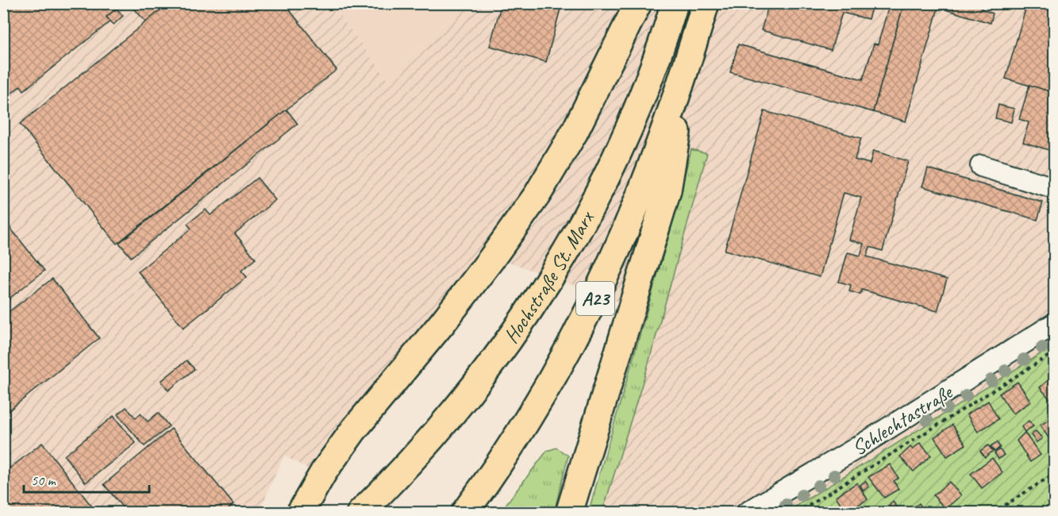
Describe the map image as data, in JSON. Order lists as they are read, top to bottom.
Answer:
{
  "streets": {
    "highway": ["Hochstraße St. Marx", "A23"],
    "street": ["Schlechtastraße"]
  },
  "scale_bar": "50 m"
}
